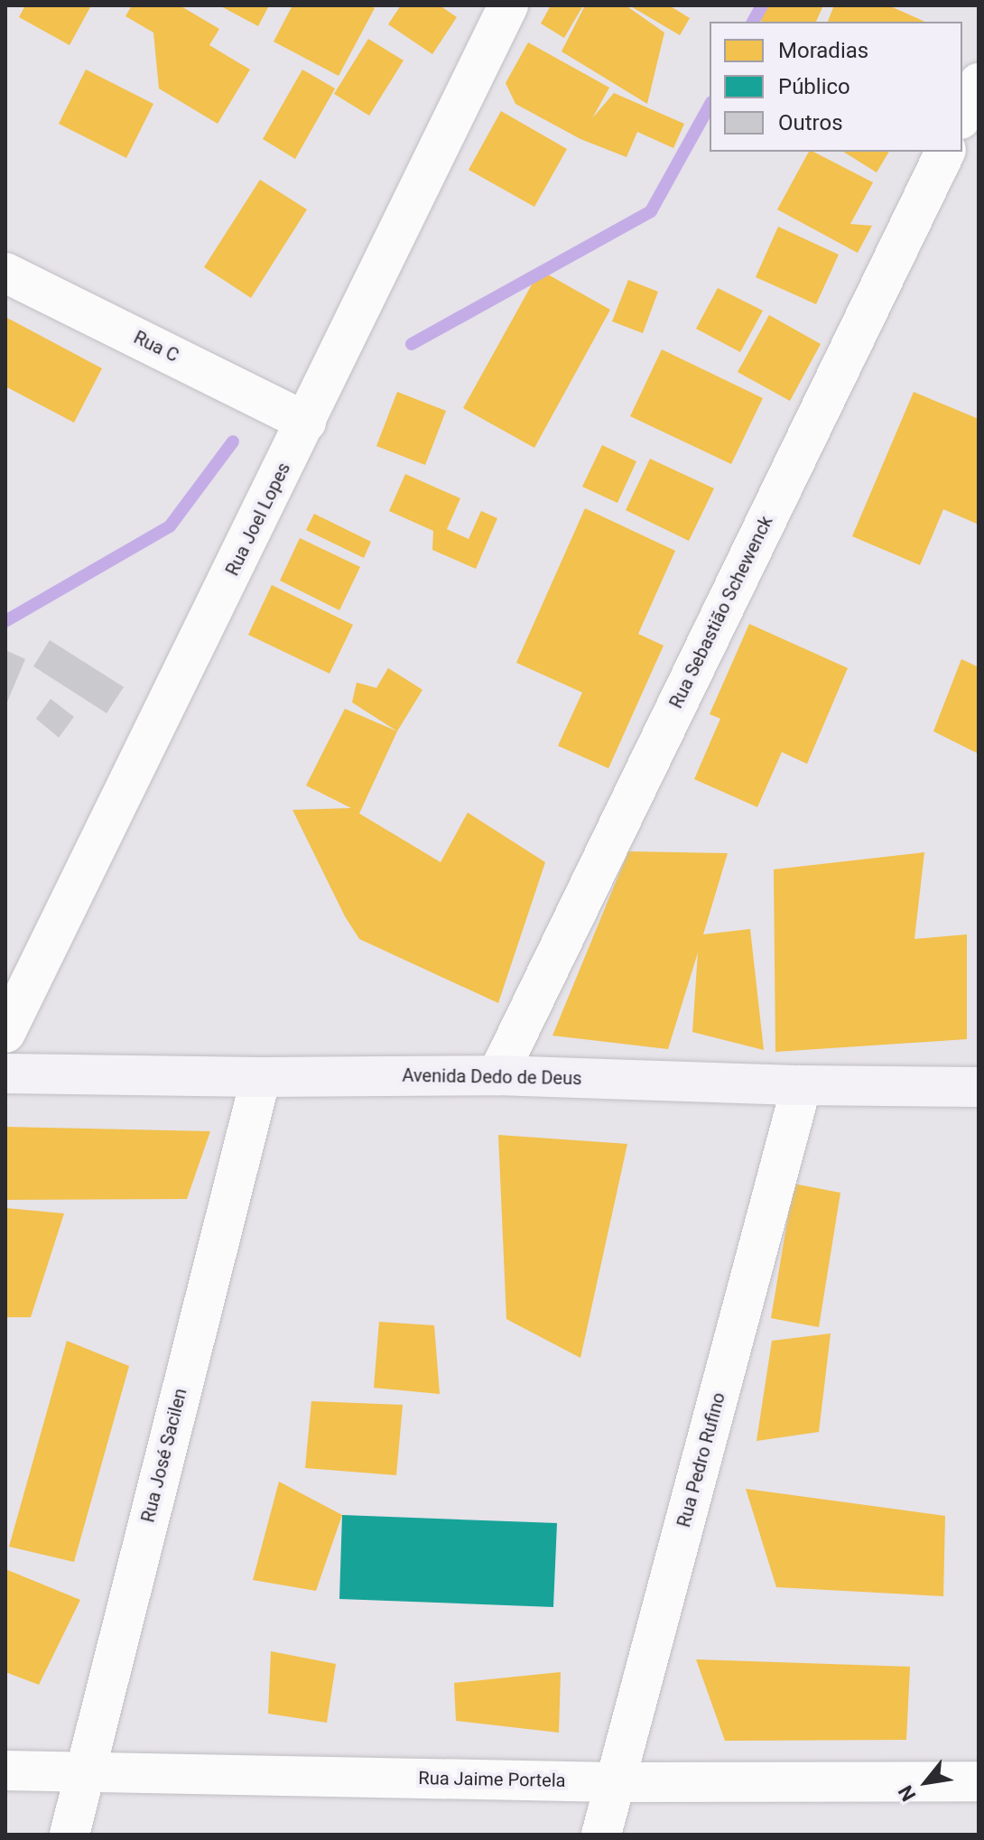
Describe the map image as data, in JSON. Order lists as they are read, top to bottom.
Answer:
{
  "streets": {
    "main road": ["Avenida Dedo de Deus"],
    "street": [
      "Rua C",
      "Rua Joel Lopes",
      "Rua Sebastião Schewenck",
      "Rua José Sacilen",
      "Rua Pedro Rufino",
      "Rua Jaime Portela"
    ]
  },
  "crossings": [
    ["Rua C", "Rua Joel Lopes"],
    ["Rua Sebastião Schewenck", "Avenida Dedo de Deus"],
    ["Avenida Dedo de Deus", "Rua José Sacilen"],
    ["Avenida Dedo de Deus", "Rua Pedro Rufino"],
    ["Rua José Sacilen", "Rua Jaime Portela"],
    ["Rua Pedro Rufino", "Rua Jaime Portela"]
  ],
  "legend": ["Moradias", "Público", "Outros"],
  "north": "bottom left"
}
